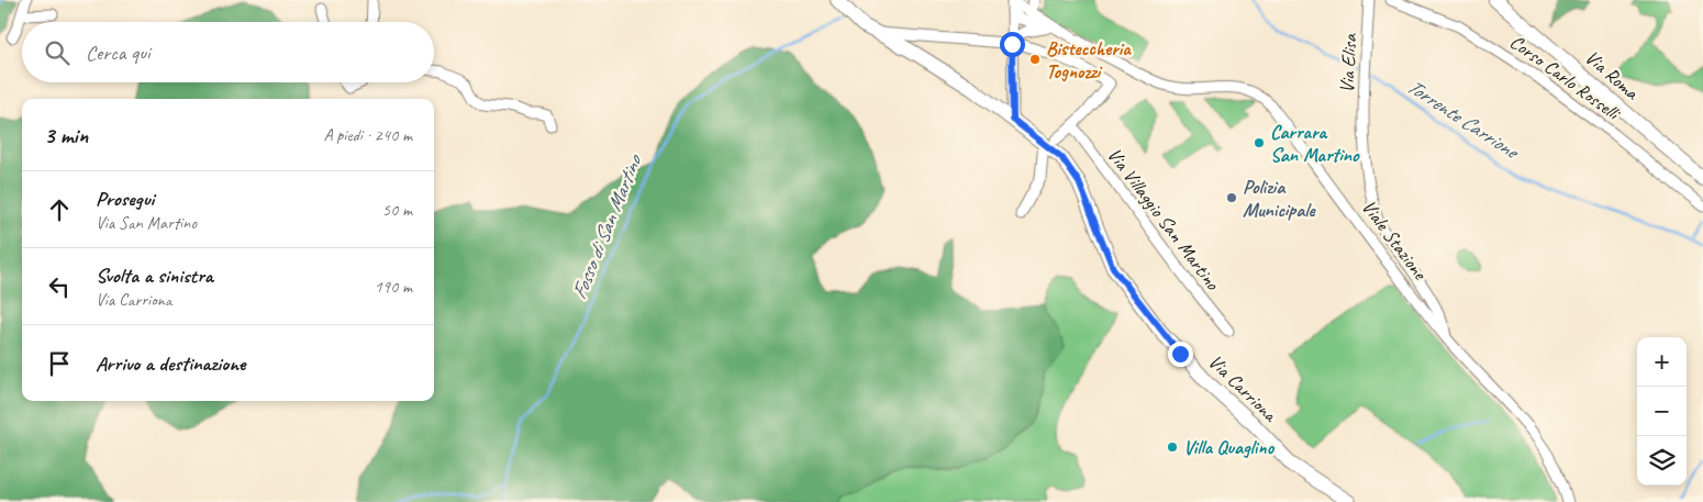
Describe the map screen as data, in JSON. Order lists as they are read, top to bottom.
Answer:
{
  "streets": {
    "main road": ["Via Roma", "Via Carriona"],
    "street": [
      "Via Elisa",
      "Corso Carlo Rosselli",
      "Via Villaggio San Martino",
      "Viale Stazione"
    ]
  },
  "crossings": [
    ["Via Elisa", "Viale Stazione"]
  ],
  "water": ["Torrente Carrione", "Fosso di San Martino"],
  "places": [
    "Bisteccheria Tognozzi",
    "Carrara San Martino",
    "Polizia Municipale",
    "Villa Quaglino"
  ],
  "page": {
    "search": "Cerca qui",
    "heading": ["3 min", "A piedi · 240 m"],
    "list": [
      ["Prosegui", "Via San Martino", "50 m"],
      ["Svolta a sinistra", "Via Carriona", "190 m"],
      "Arrivo a destinazione"
    ],
    "map_buttons": ["+", "−"]
  }
}
